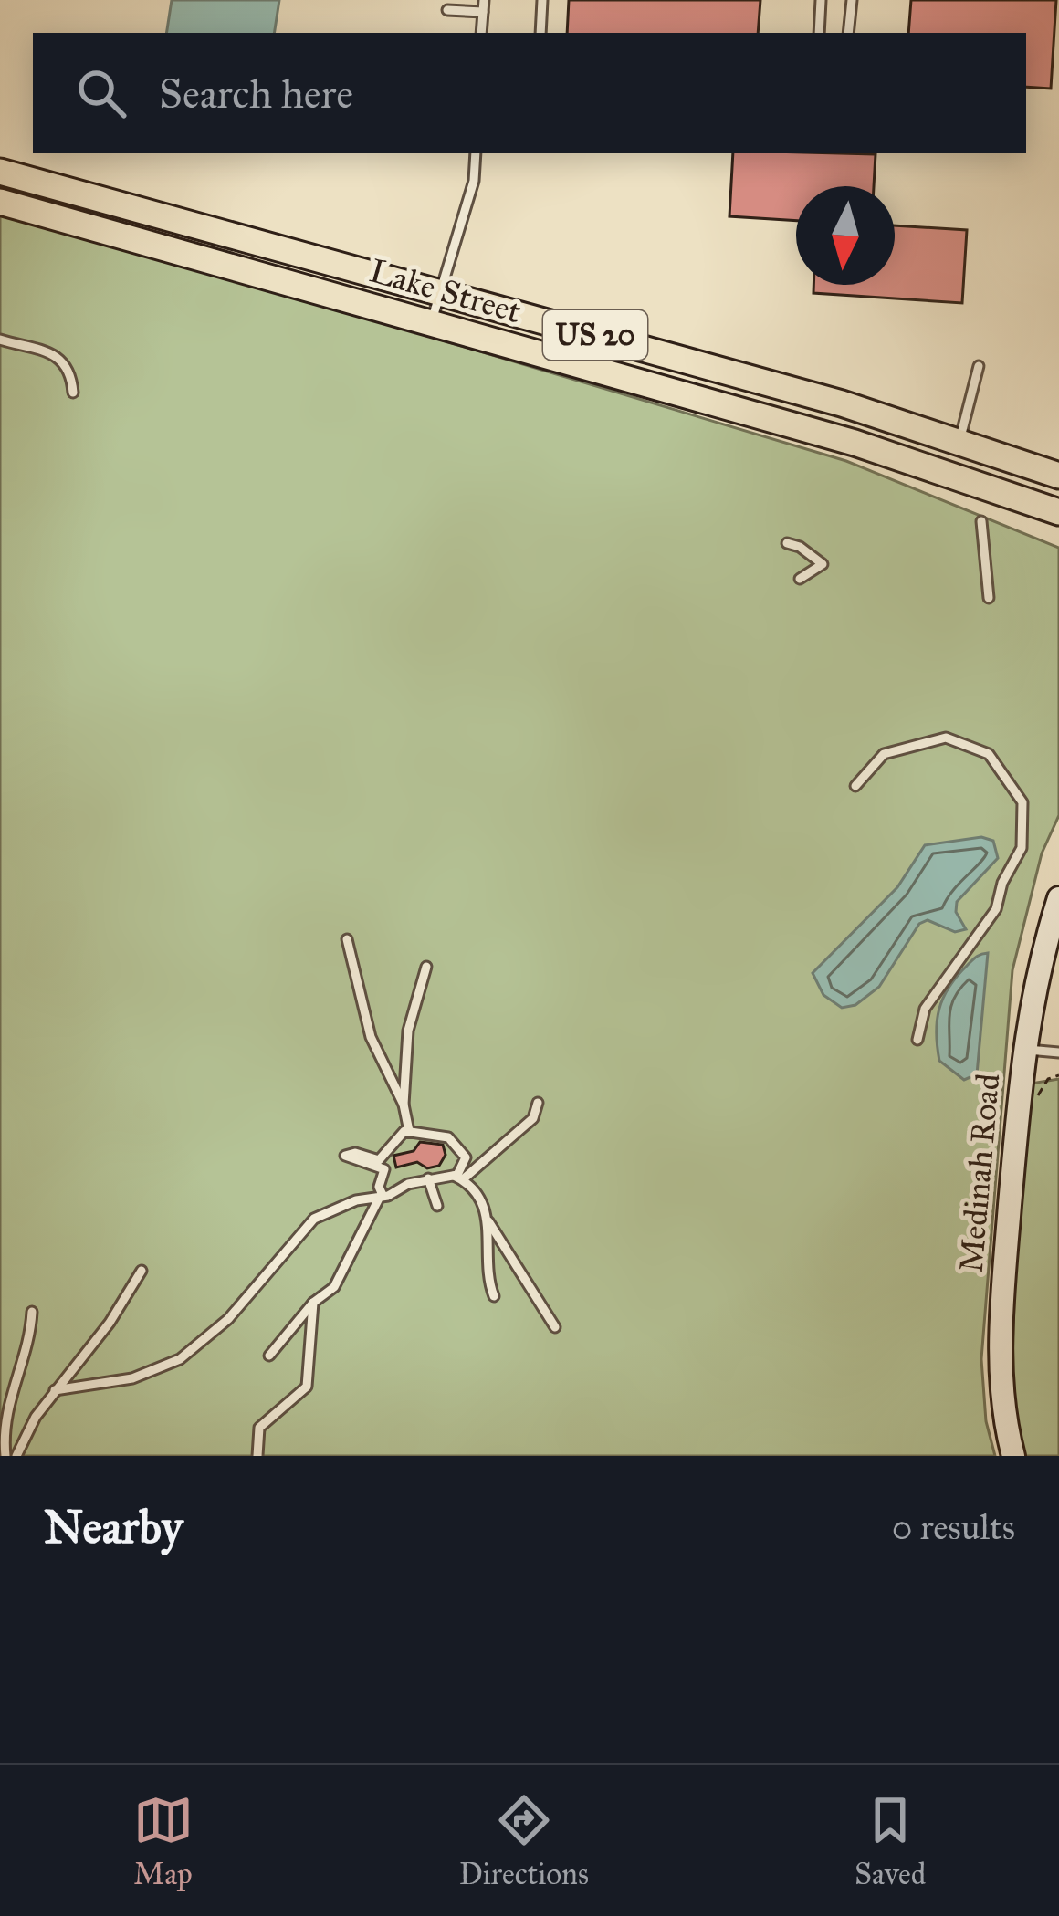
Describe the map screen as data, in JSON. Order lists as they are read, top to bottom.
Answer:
{
  "streets": {
    "main road": ["Lake Street", "US 20", "Medinah Road"]
  },
  "north": "bottom",
  "page": {
    "search": "Search here",
    "heading": ["Nearby", "0 results"],
    "nav": ["Map", "Directions", "Saved"]
  }
}
